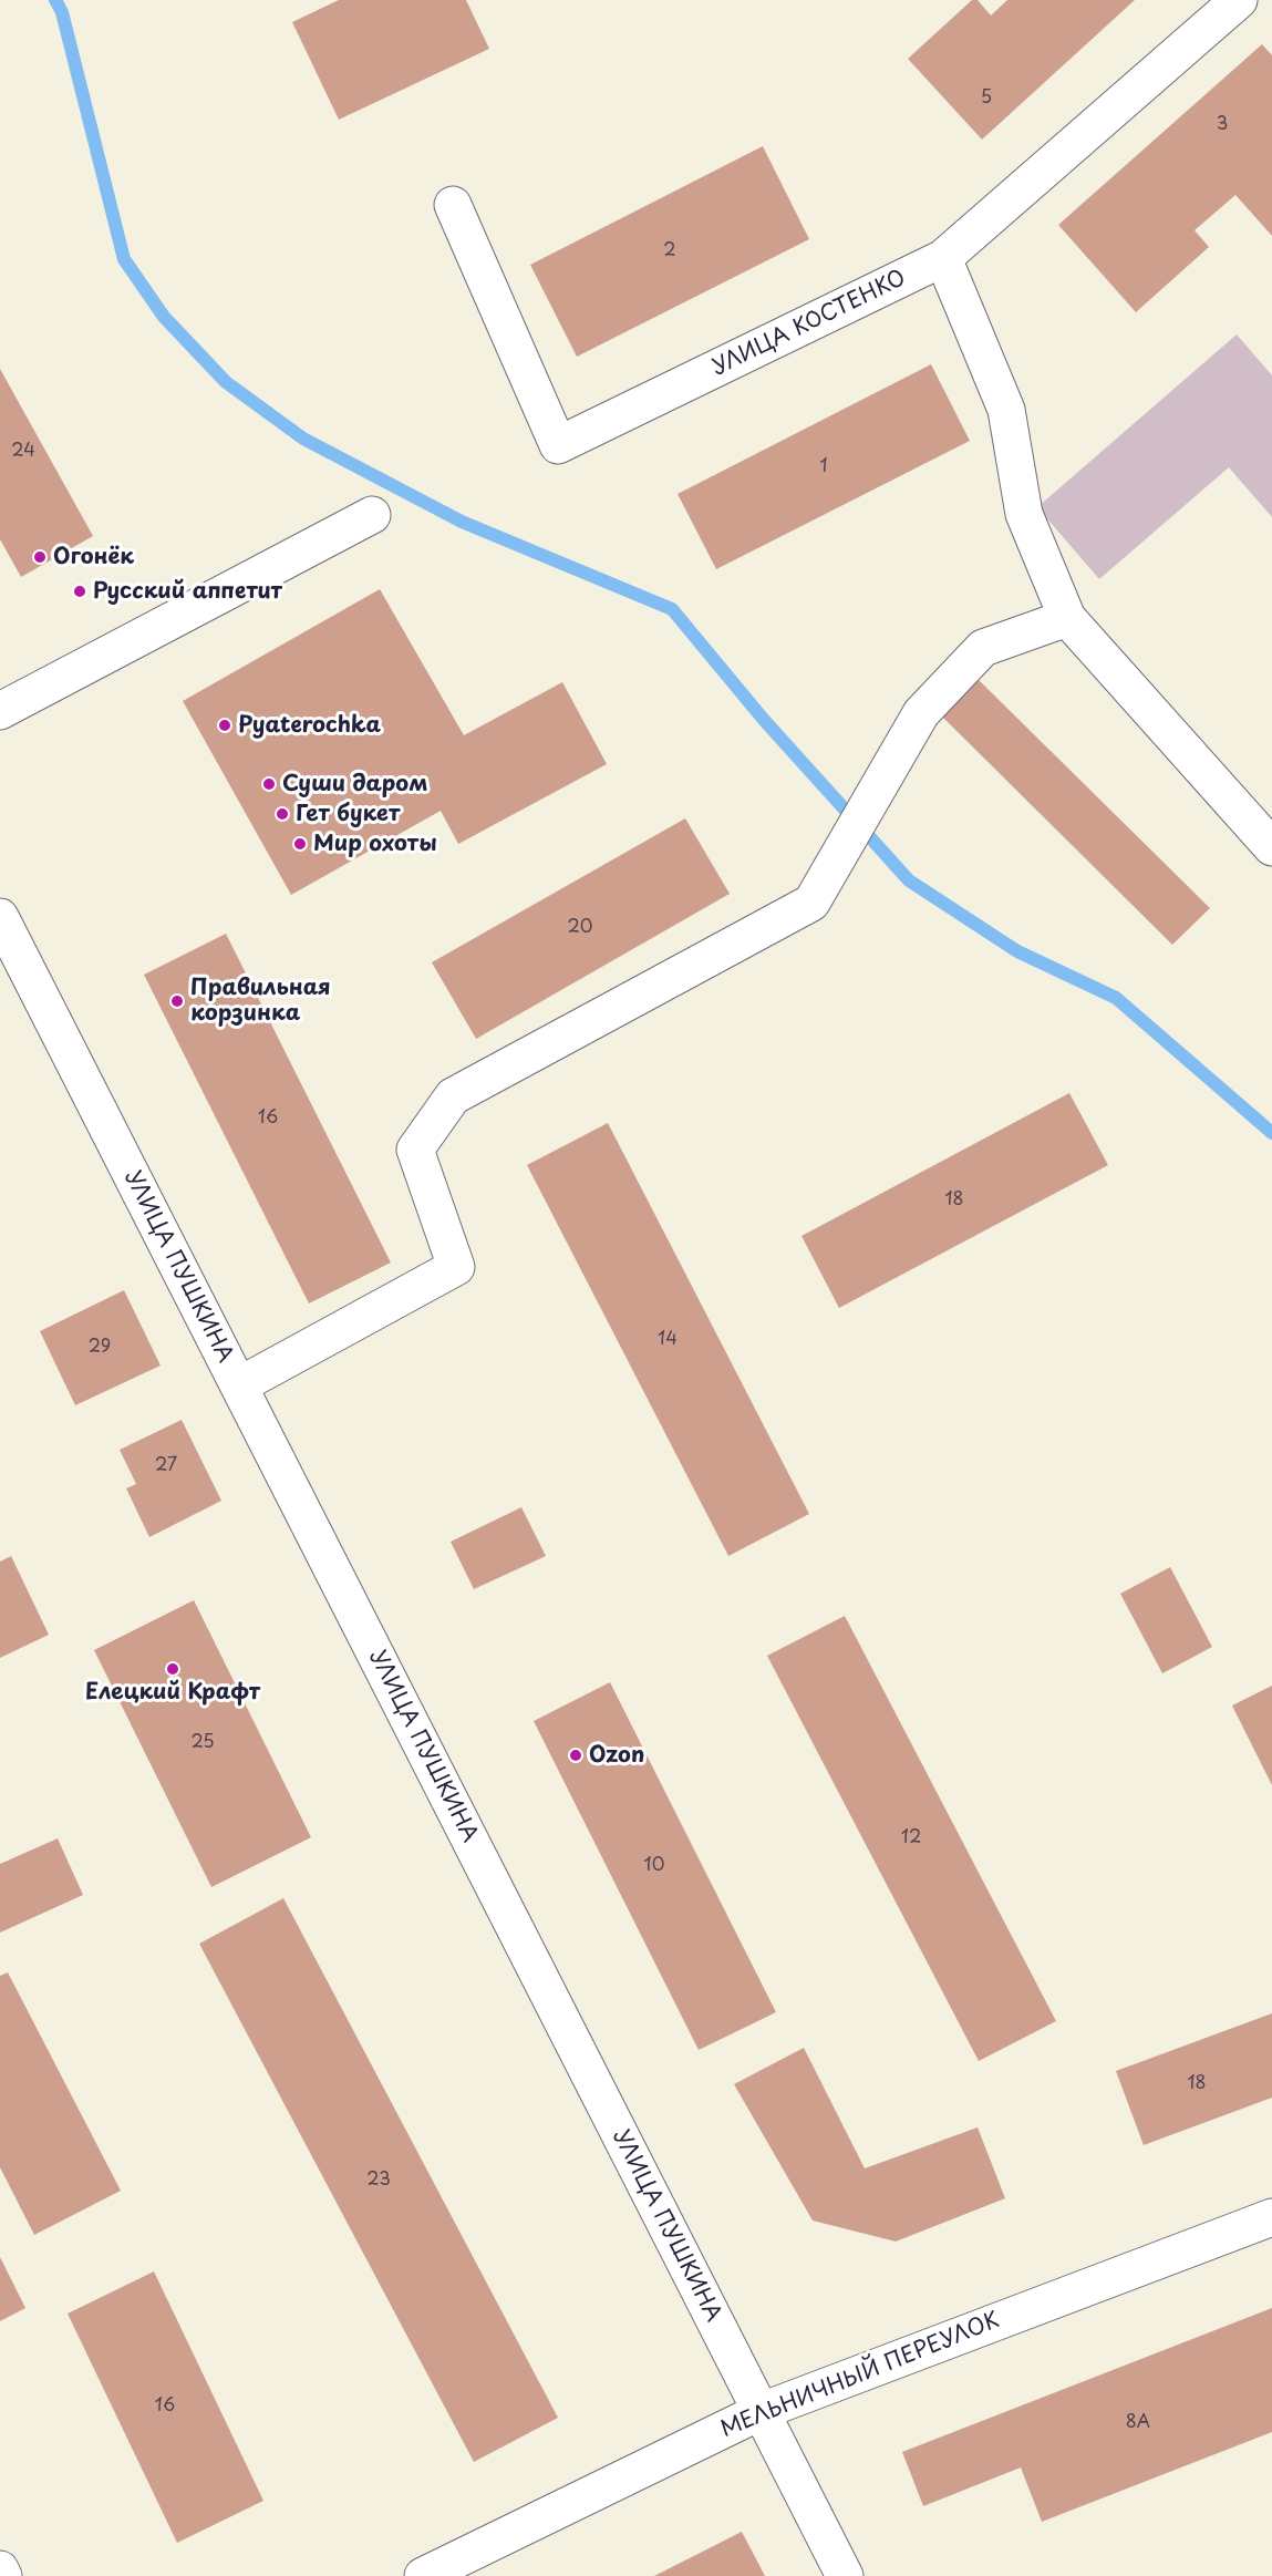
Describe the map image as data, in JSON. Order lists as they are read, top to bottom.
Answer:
{
  "streets": {
    "street": ["УЛИЦА КОСТЕНКО", "УЛИЦА ПУШКИНА", "МЕЛЬНИЧНЫЙ ПЕРЕУЛОК"]
  },
  "crossings": [
    ["УЛИЦА ПУШКИНА", "МЕЛЬНИЧНЫЙ ПЕРЕУЛОК"]
  ],
  "places": [
    "Огонёк",
    "Русский аппетит",
    "Pyaterochka",
    "Суши даром",
    "Гет букет",
    "Мир охоты",
    "Правильная корзинка",
    "Елецкий Крафт",
    "Ozon"
  ],
  "house_numbers": [
    "5",
    "3",
    "2",
    "24",
    "1",
    "20",
    "16",
    "18",
    "14",
    "29",
    "27",
    "25",
    "12",
    "10",
    "18",
    "23",
    "16",
    "8А"
  ]
}
